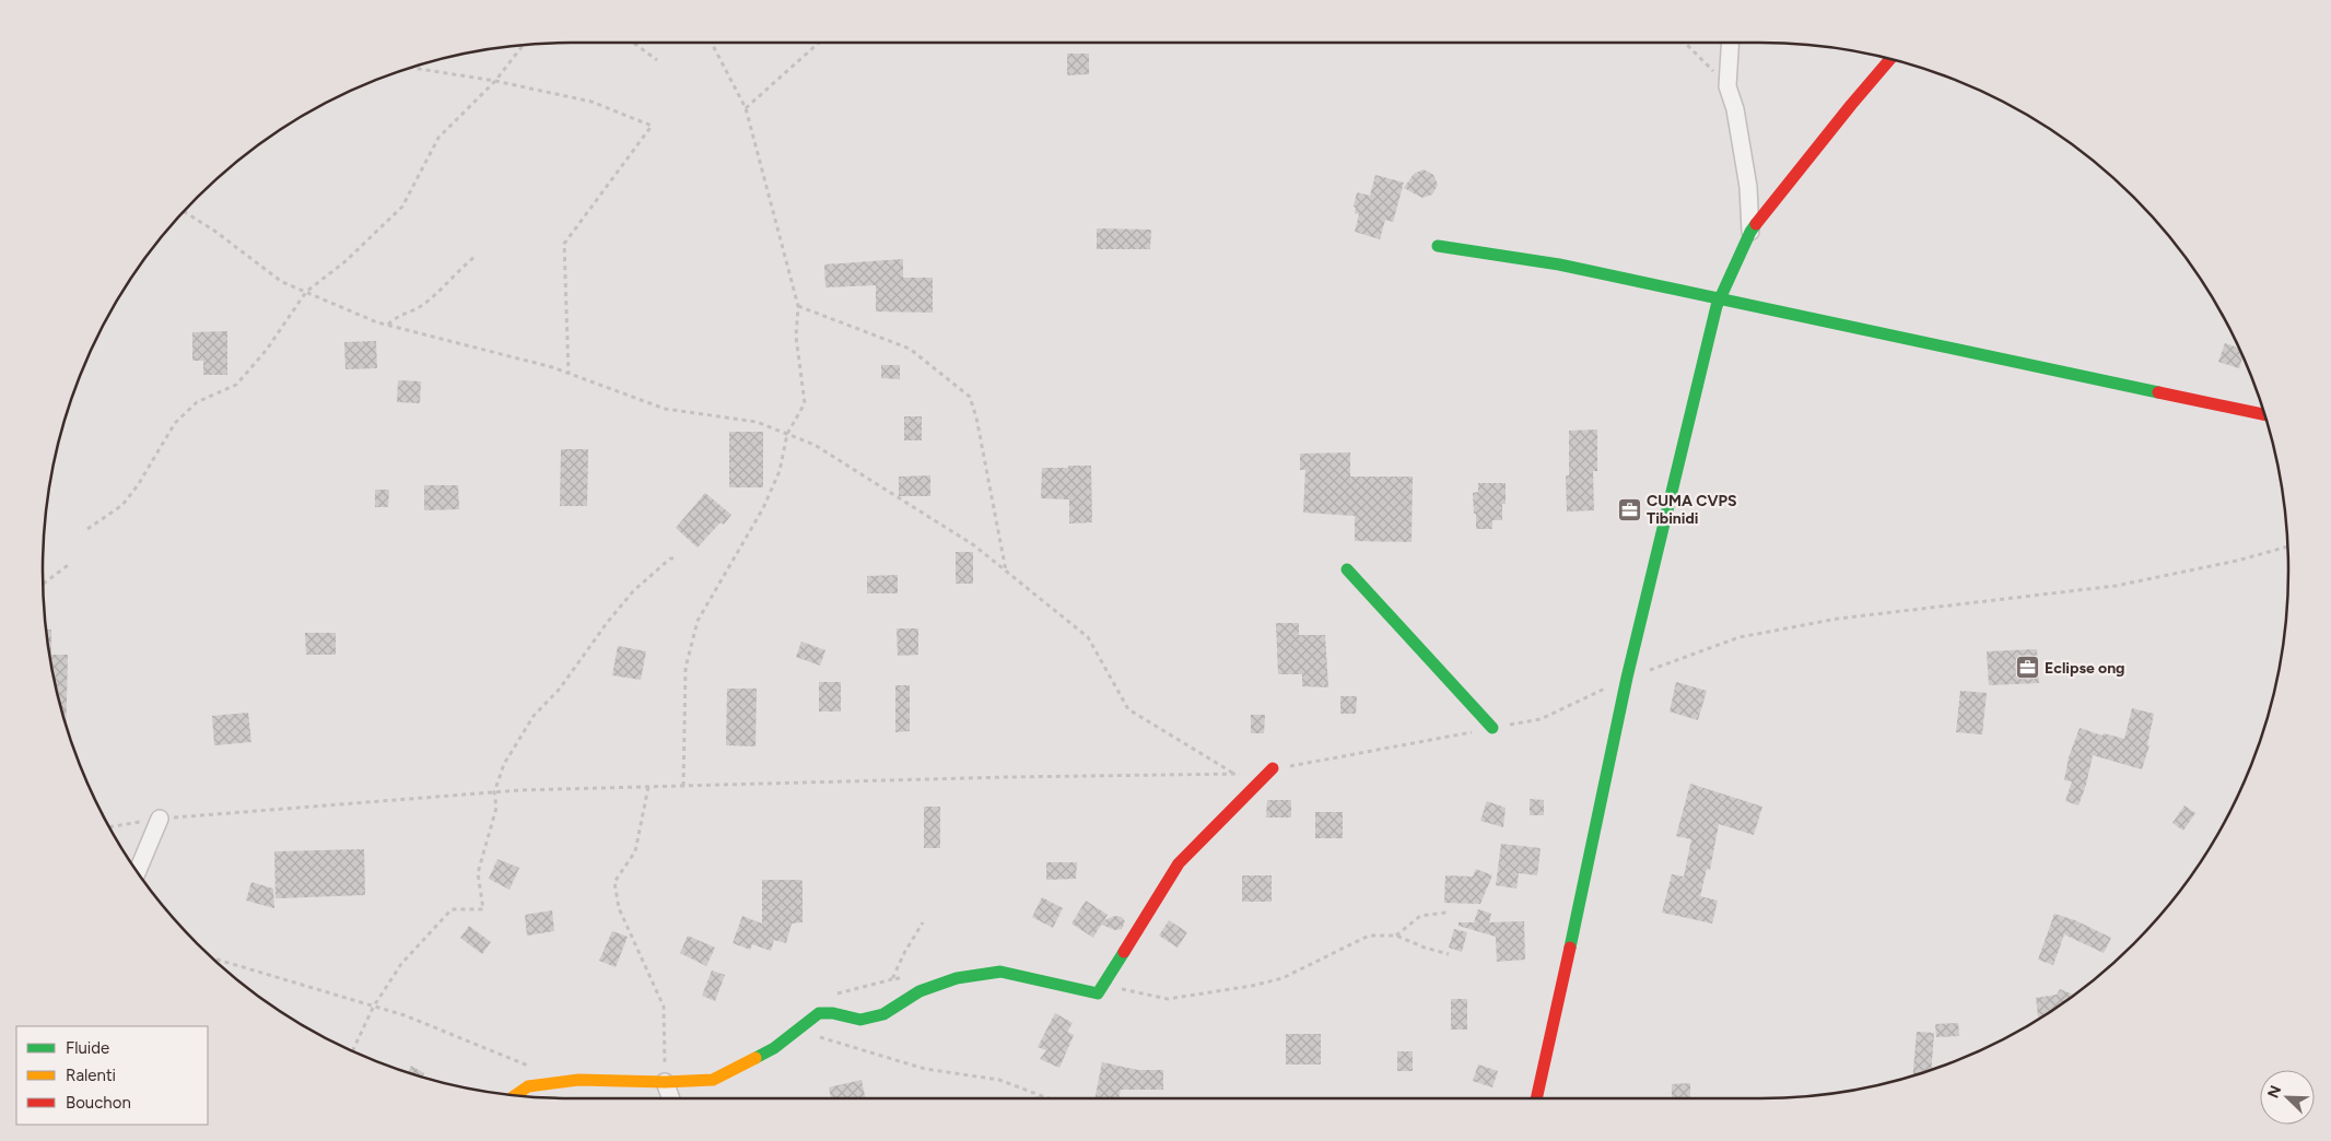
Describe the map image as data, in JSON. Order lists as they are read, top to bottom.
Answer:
{
  "places": {
    "office": ["CUMA CVPS Tibinidi", "Eclipse ong"]
  },
  "legend": ["Fluide", "Ralenti", "Bouchon"],
  "north": "top left"
}
